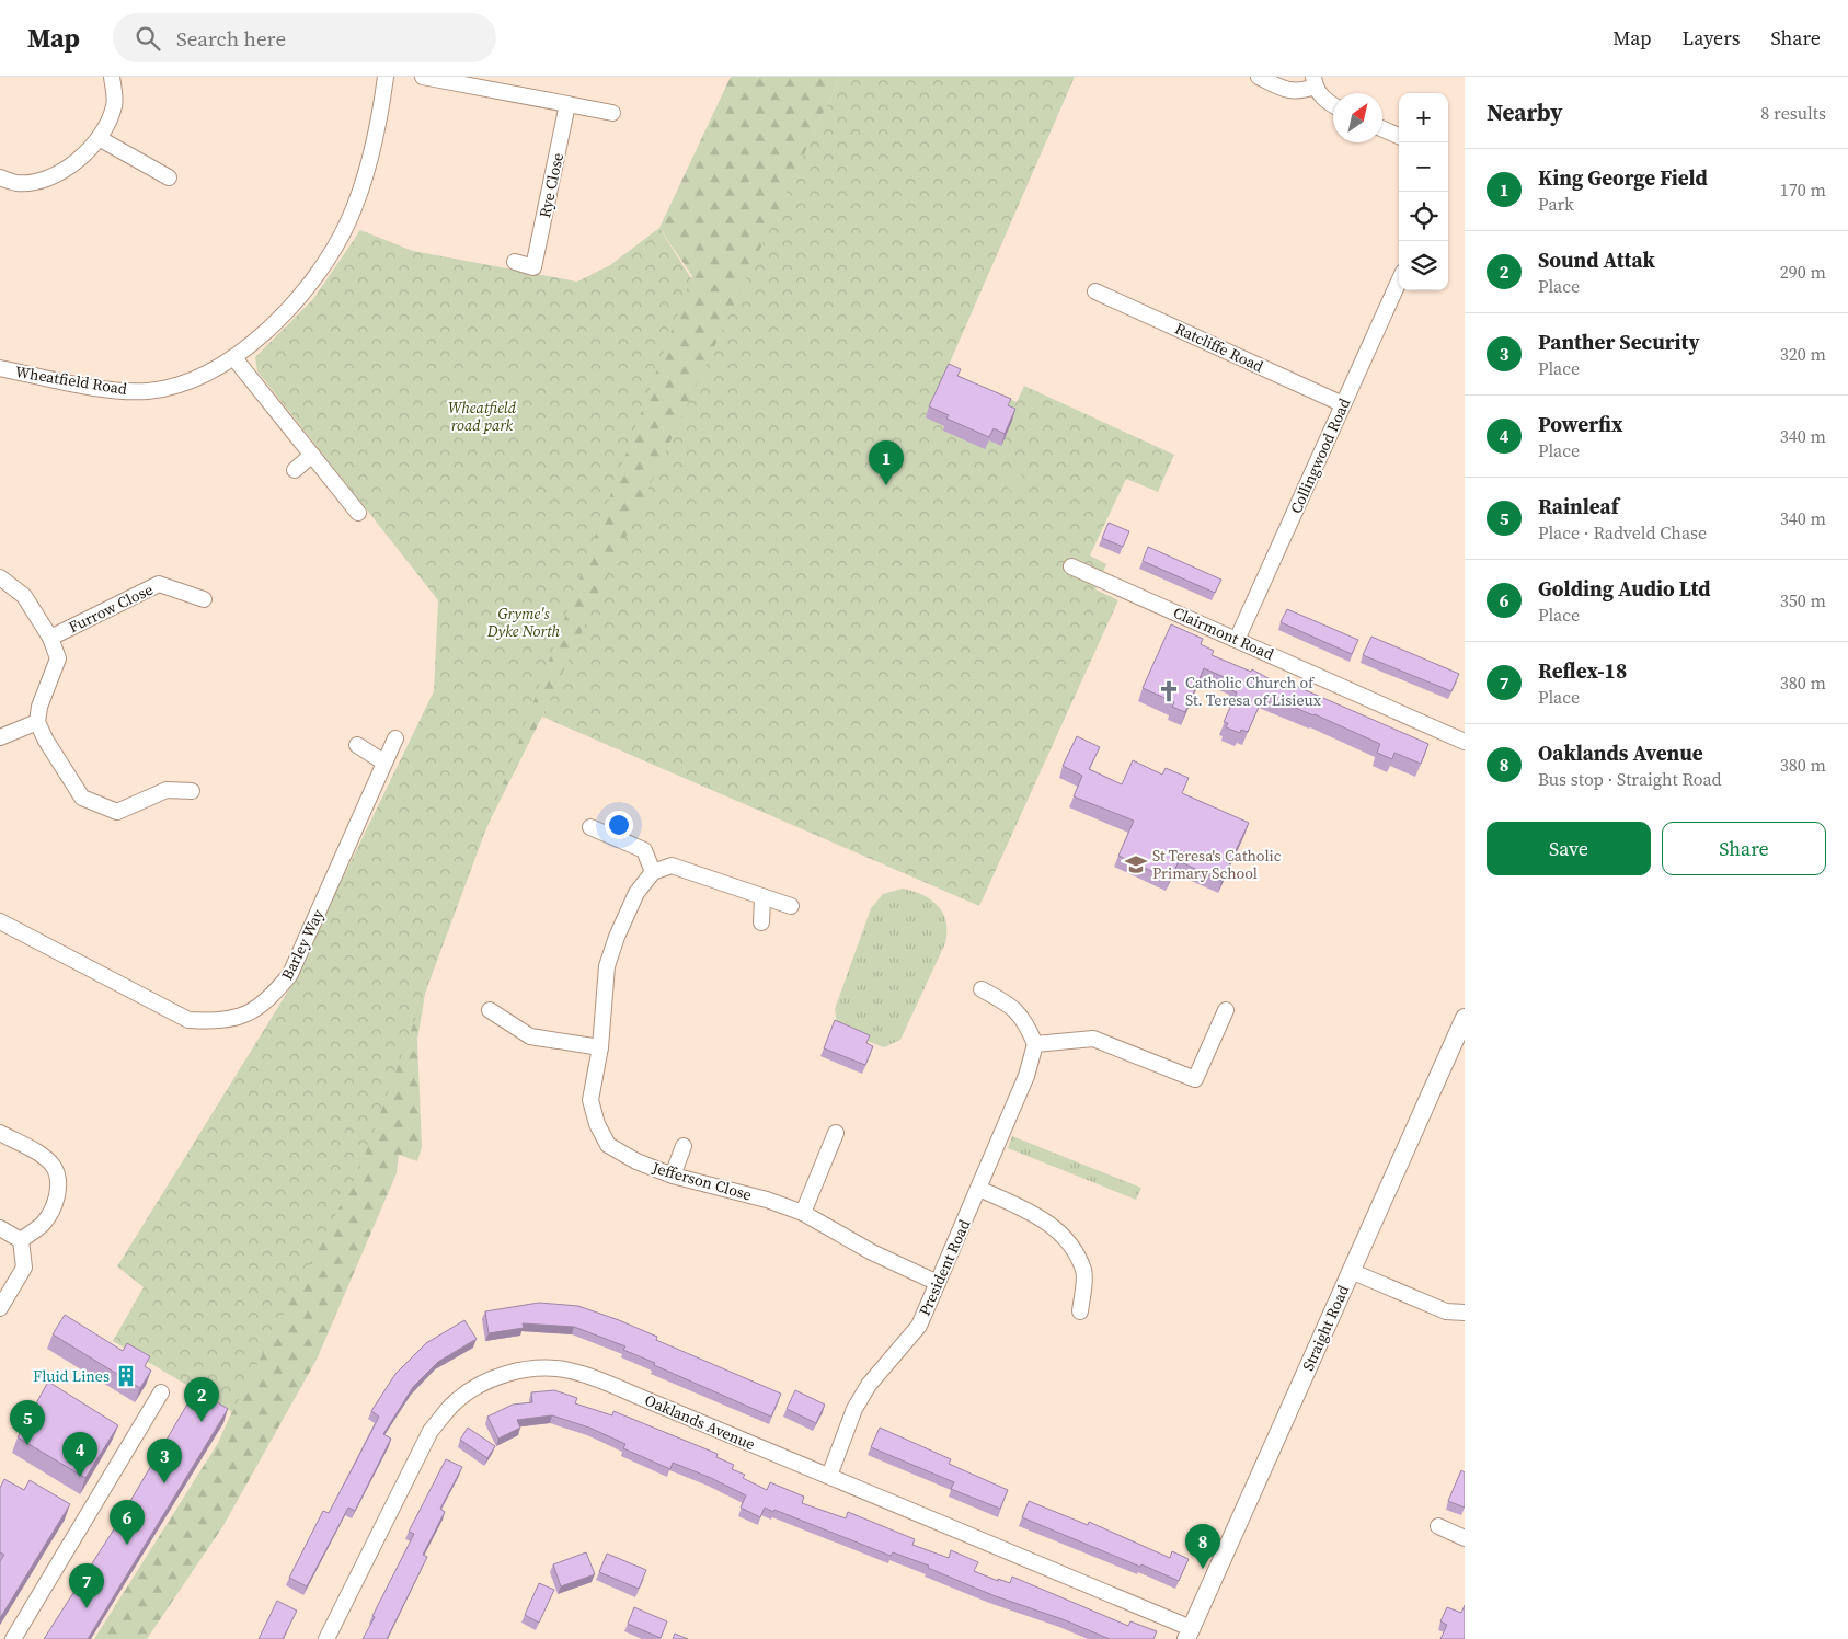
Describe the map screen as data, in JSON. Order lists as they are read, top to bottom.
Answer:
{
  "streets": {
    "street": [
      "Rye Close",
      "Ratcliffe Road",
      "Wheatfield Road",
      "Collingwood Road",
      "Furrow Close",
      "Clairmont Road",
      "Barley Way",
      "Jefferson Close",
      "President Road",
      "Straight Road",
      "Oaklands Avenue"
    ]
  },
  "crossings": [
    ["Ratcliffe Road", "Collingwood Road"],
    ["Collingwood Road", "Clairmont Road"],
    ["Jefferson Close", "President Road"],
    ["President Road", "Oaklands Avenue"],
    ["Straight Road", "Oaklands Avenue"]
  ],
  "parks": ["Wheatfield road park", "Gryme's Dyke North"],
  "places": {
    "church": ["Catholic Church of St. Teresa of Lisieux"],
    "school or university": ["St Teresa's Catholic Primary School"],
    "building": ["Fluid Lines"]
  },
  "north": "top right",
  "page": {
    "header": "Map",
    "search": "Search here",
    "nav": ["Map", "Layers", "Share"],
    "heading": ["Nearby", "8 results"],
    "map_buttons": ["+", "−"],
    "list": [
      {
        "mark": "1",
        "name": "King George Field",
        "note": "Park",
        "value": "170 m"
      },
      {
        "mark": "2",
        "name": "Sound Attak",
        "note": "Place",
        "value": "290 m"
      },
      {
        "mark": "3",
        "name": "Panther Security",
        "note": "Place",
        "value": "320 m"
      },
      {
        "mark": "4",
        "name": "Powerfix",
        "note": "Place",
        "value": "340 m"
      },
      {
        "mark": "5",
        "name": "Rainleaf",
        "note": "Place · Radveld Chase",
        "value": "340 m"
      },
      {
        "mark": "6",
        "name": "Golding Audio Ltd",
        "note": "Place",
        "value": "350 m"
      },
      {
        "mark": "7",
        "name": "Reflex-18",
        "note": "Place",
        "value": "380 m"
      },
      {
        "mark": "8",
        "name": "Oaklands Avenue",
        "note": "Bus stop · Straight Road",
        "value": "380 m"
      }
    ],
    "pins": [
      "1",
      "2",
      "5",
      "4",
      "3",
      "6",
      "8",
      "7"
    ],
    "buttons": ["Save", "Share"]
  }
}
